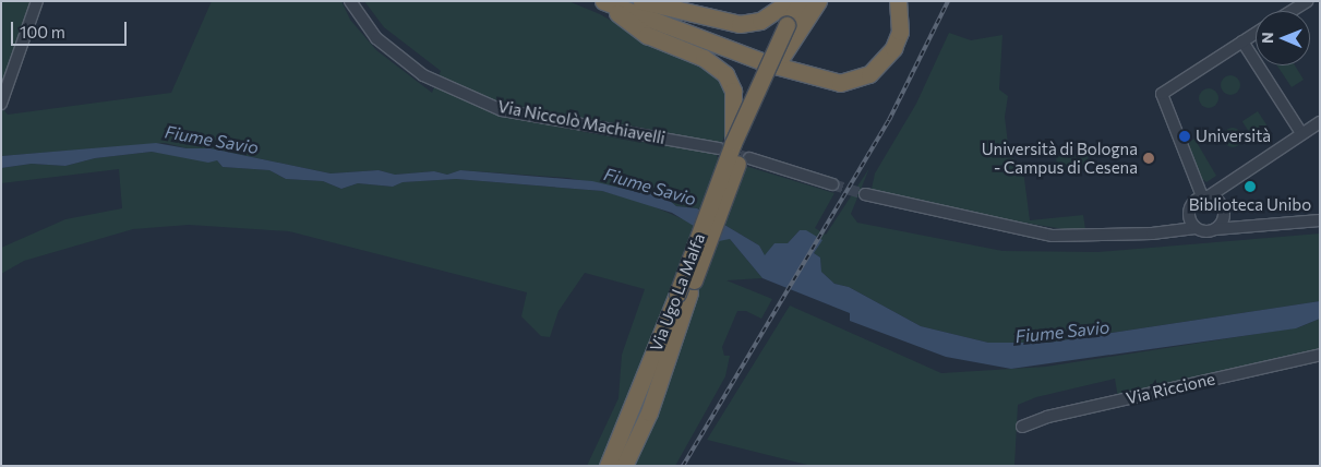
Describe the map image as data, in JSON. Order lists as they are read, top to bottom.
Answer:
{
  "streets": {
    "highway": ["Via Ugo La Malfa"],
    "street": ["Via Niccolò Machiavelli", "Via Riccione"]
  },
  "crossings": [
    ["Via Niccolò Machiavelli", "Via Ugo La Malfa"]
  ],
  "water": ["Fiume Savio"],
  "places": ["Università", "Università di Bologna - Campus di Cesena", "Biblioteca Unibo"],
  "scale_bar": "100 m",
  "north": "left"
}
